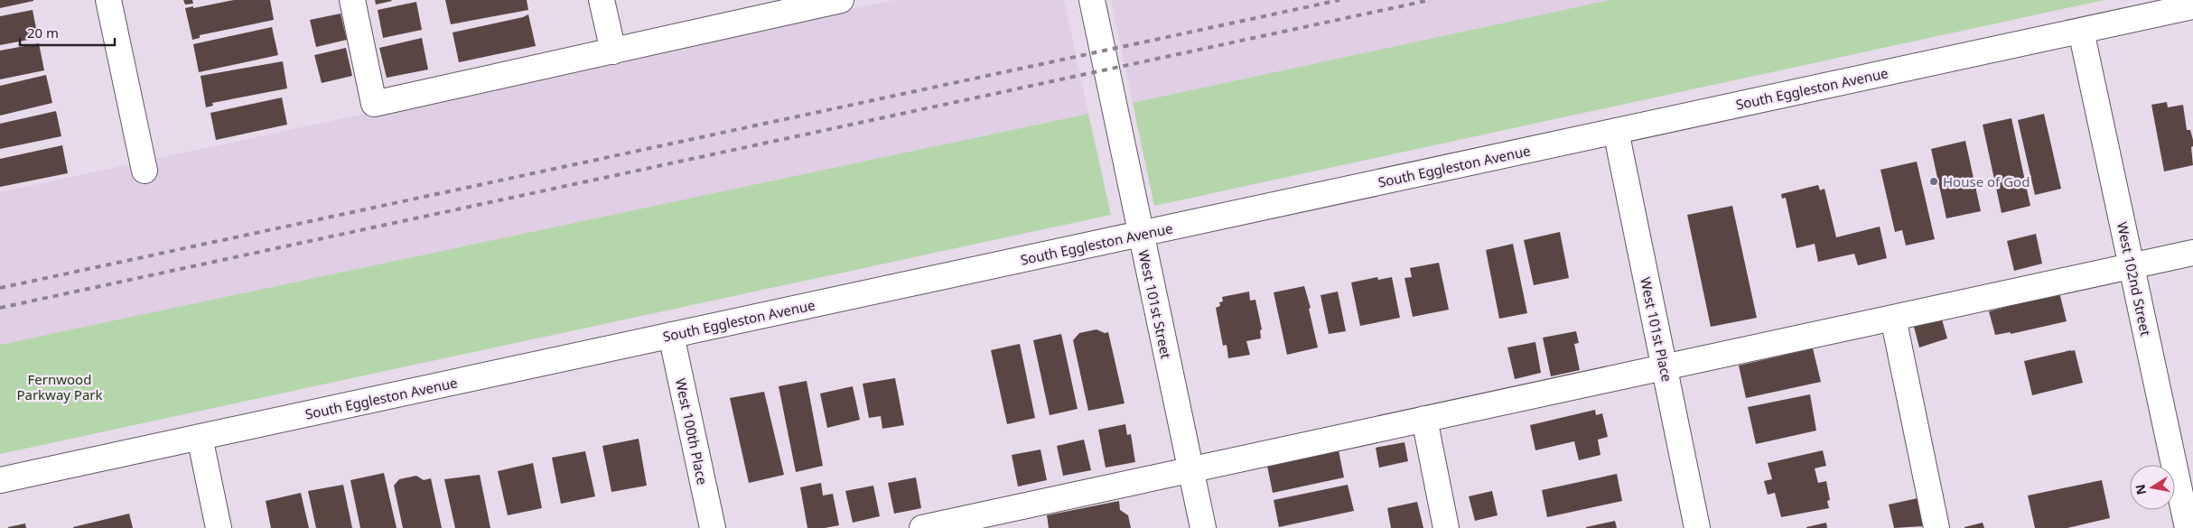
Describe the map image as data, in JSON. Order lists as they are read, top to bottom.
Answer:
{
  "streets": {
    "street": [
      "South Eggleston Avenue",
      "West 102nd Street",
      "West 101st Street",
      "West 101st Place",
      "West 100th Place"
    ]
  },
  "crossings": [
    ["South Eggleston Avenue", "West 102nd Street"],
    ["South Eggleston Avenue", "West 101st Street"],
    ["South Eggleston Avenue", "West 101st Place"],
    ["South Eggleston Avenue", "West 100th Place"]
  ],
  "parks": ["Fernwood Parkway Park"],
  "places": ["House of God"],
  "scale_bar": "20 m",
  "north": "left"
}
